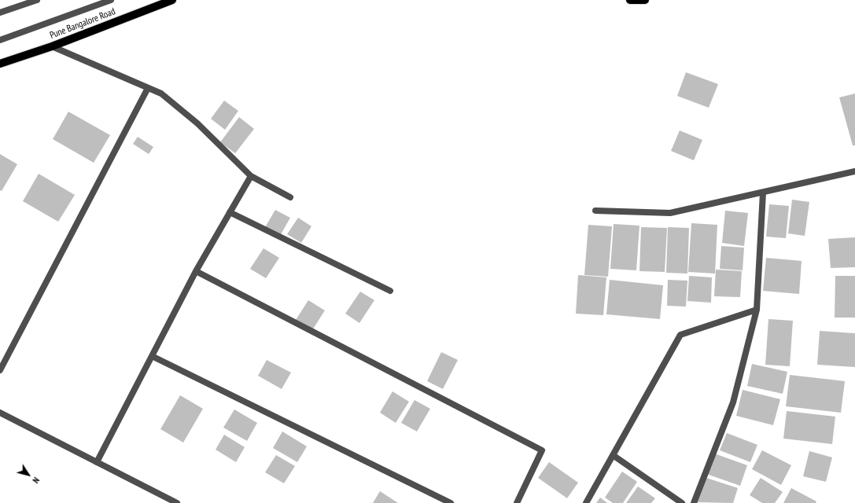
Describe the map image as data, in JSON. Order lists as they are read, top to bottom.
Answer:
{
  "streets": {
    "main road": ["Pune Bangalore Road"]
  },
  "north": "bottom right"
}
